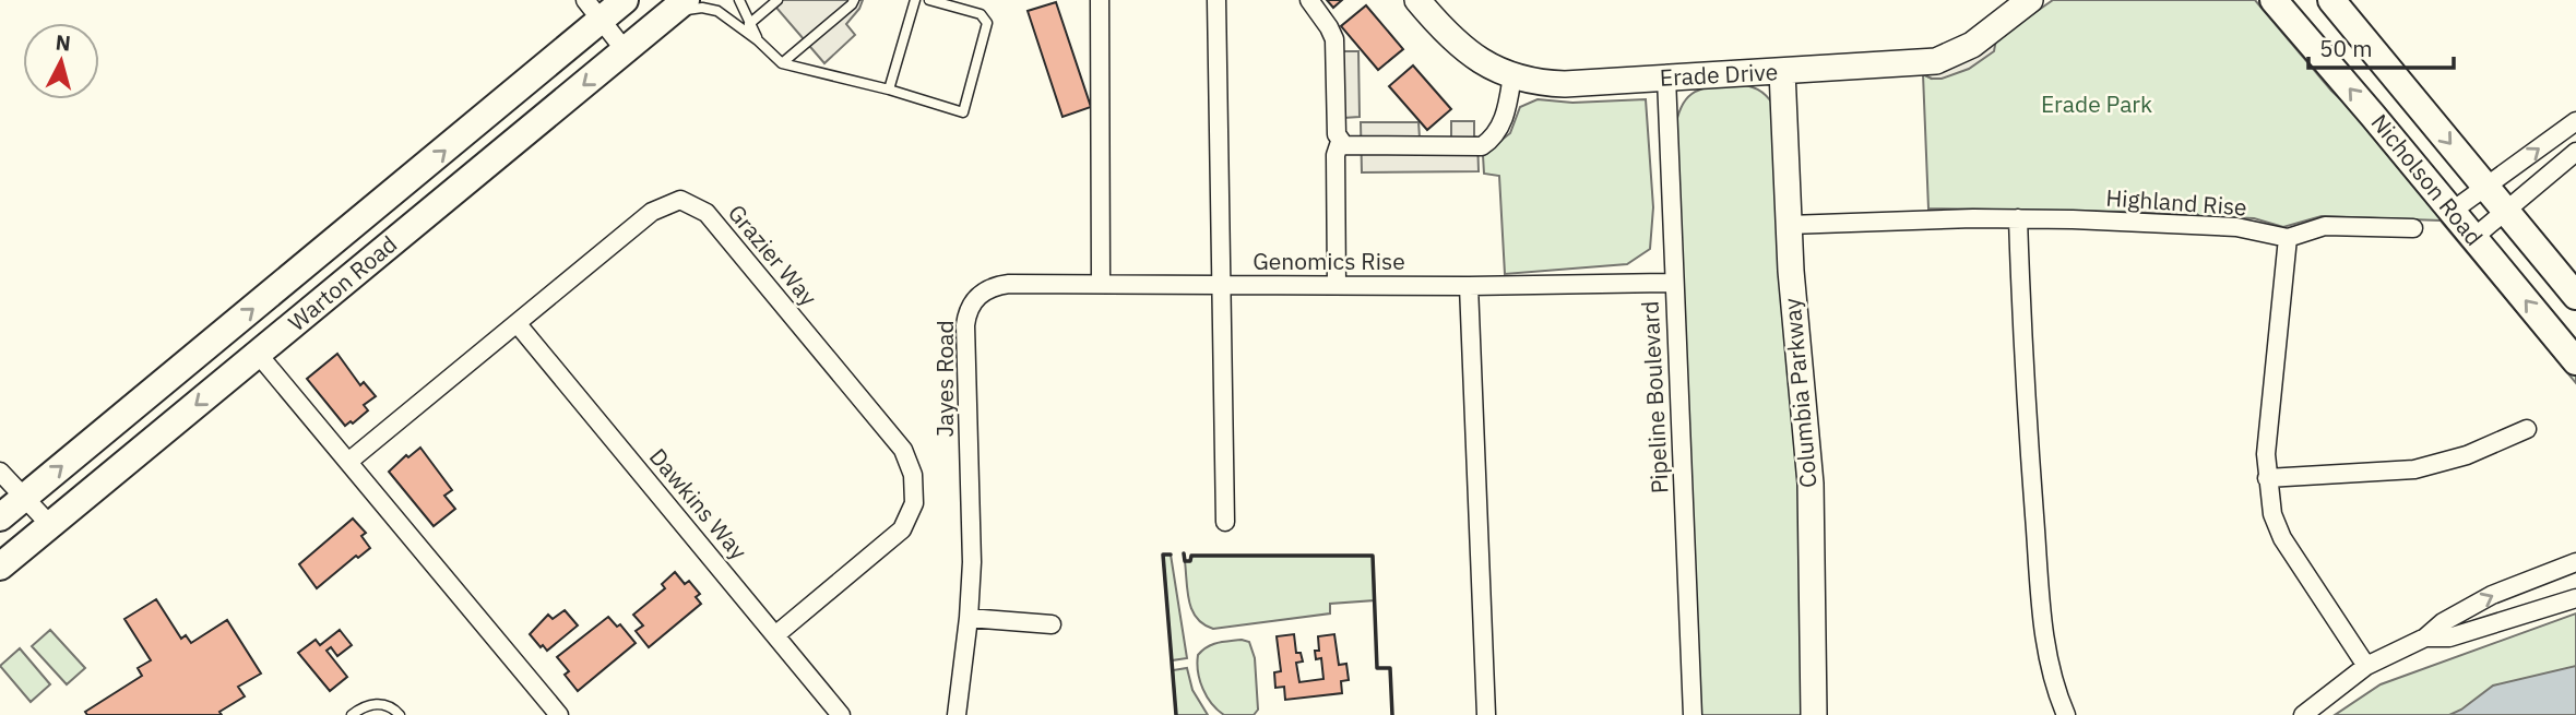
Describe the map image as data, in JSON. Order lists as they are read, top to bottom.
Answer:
{
  "streets": {
    "main road": ["Nicholson Road", "Warton Road"],
    "street": [
      "Erade Drive",
      "Highland Rise",
      "Grazier Way",
      "Genomics Rise",
      "Jayes Road",
      "Columbia Parkway",
      "Pipeline Boulevard",
      "Dawkins Way"
    ]
  },
  "crossings": [
    ["Erade Drive", "Columbia Parkway"],
    ["Erade Drive", "Pipeline Boulevard"],
    ["Highland Rise", "Columbia Parkway"],
    ["Grazier Way", "Dawkins Way"],
    ["Genomics Rise", "Jayes Road"],
    ["Genomics Rise", "Pipeline Boulevard"]
  ],
  "parks": ["Erade Park"],
  "scale_bar": "50 m",
  "north": "top"
}
